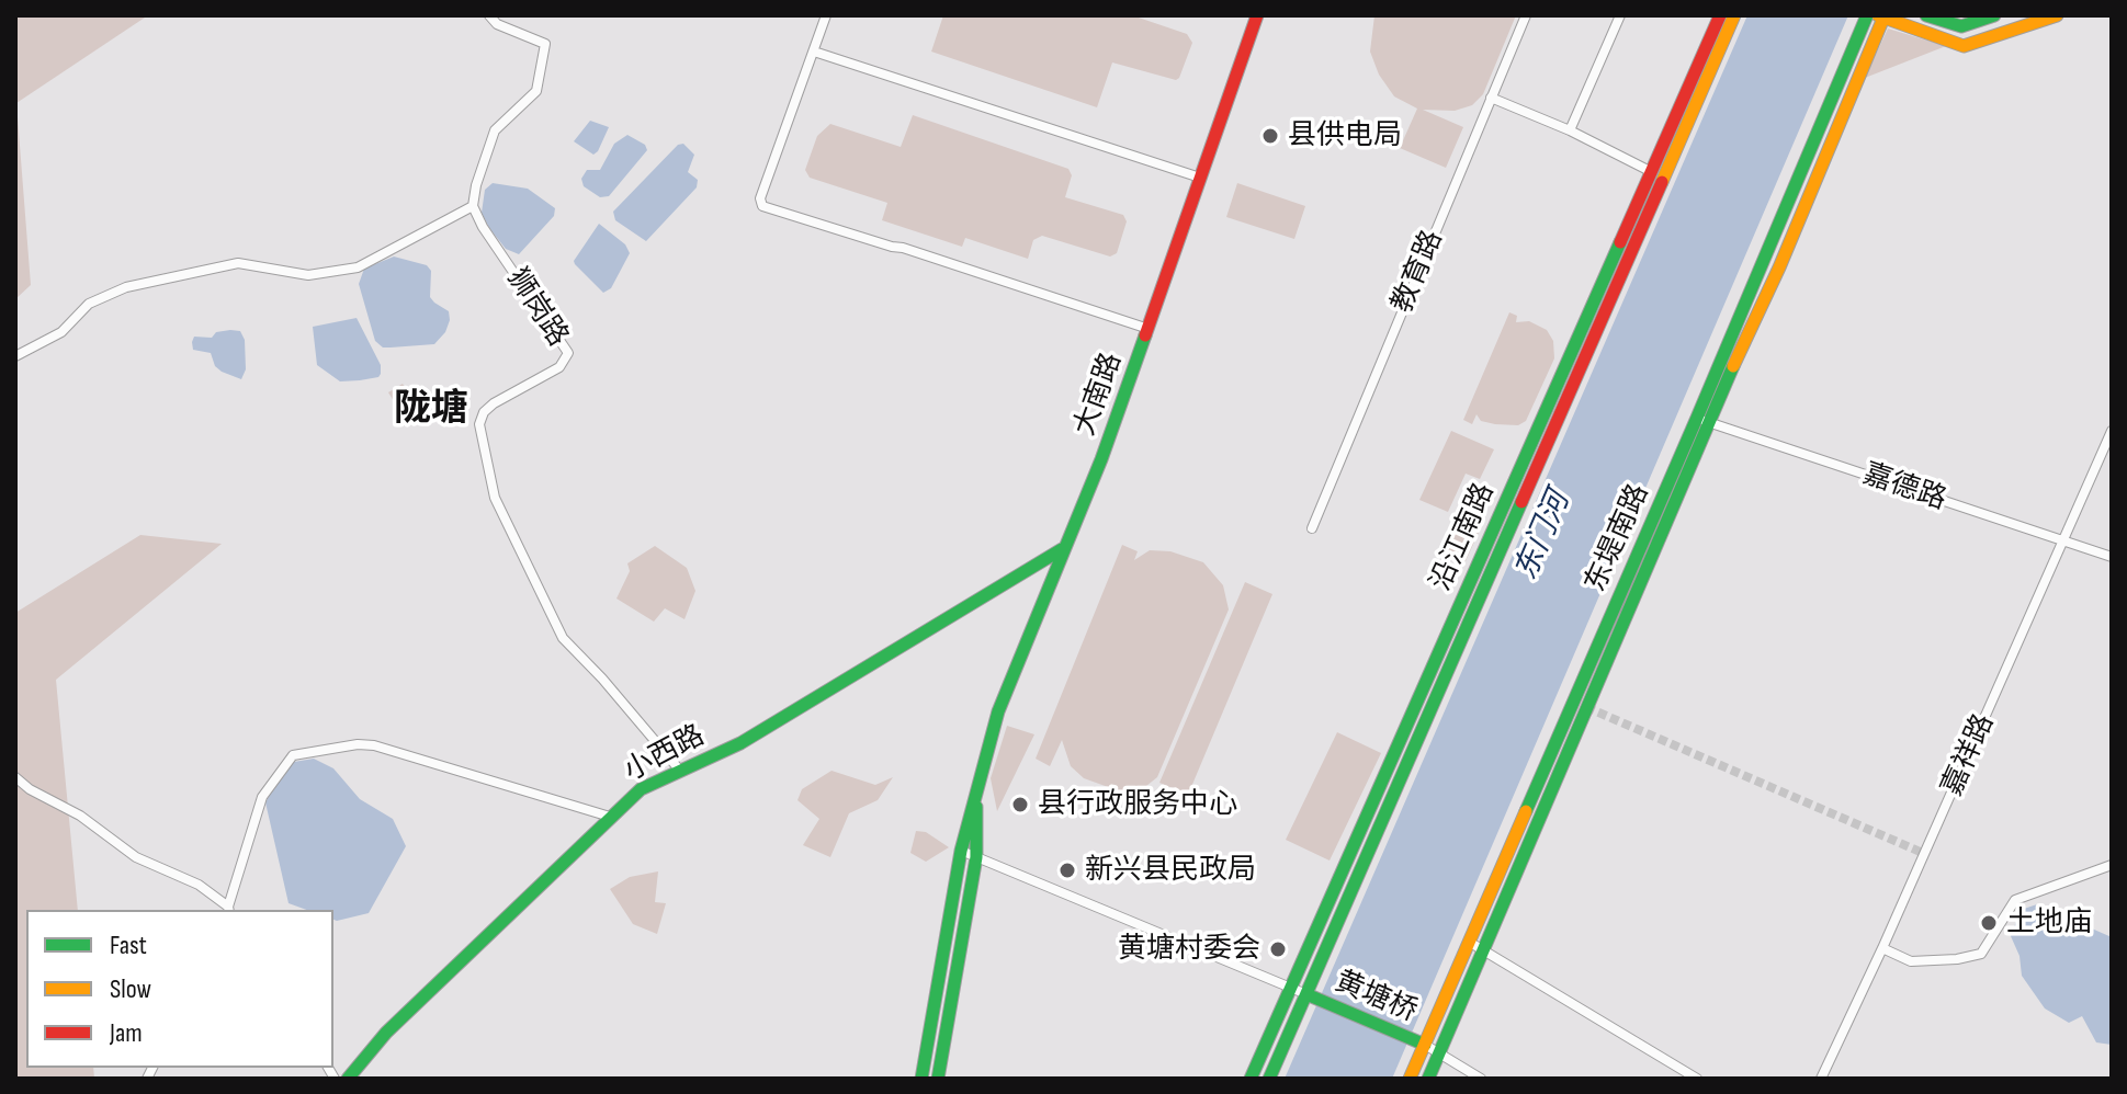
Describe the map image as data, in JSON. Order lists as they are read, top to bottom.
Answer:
{
  "streets": {
    "main road": [
      "大南路",
      "沿江南路",
      "东堤南路",
      "小西路",
      "黄塘桥"
    ],
    "street": [
      "教育路",
      "狮岗路",
      "嘉德路",
      "嘉祥路"
    ]
  },
  "crossings": [
    ["狮岗路", "小西路"],
    ["大南路", "小西路"],
    ["嘉德路", "东堤南路"],
    ["嘉德路", "嘉祥路"],
    ["沿江南路", "黄塘桥"],
    ["东堤南路", "黄塘桥"]
  ],
  "districts": ["陇塘"],
  "water": ["东门河"],
  "places": [
    "县供电局",
    "县行政服务中心",
    "新兴县民政局",
    "土地庙",
    "黄塘村委会"
  ],
  "legend": ["Fast", "Slow", "Jam"]
}
